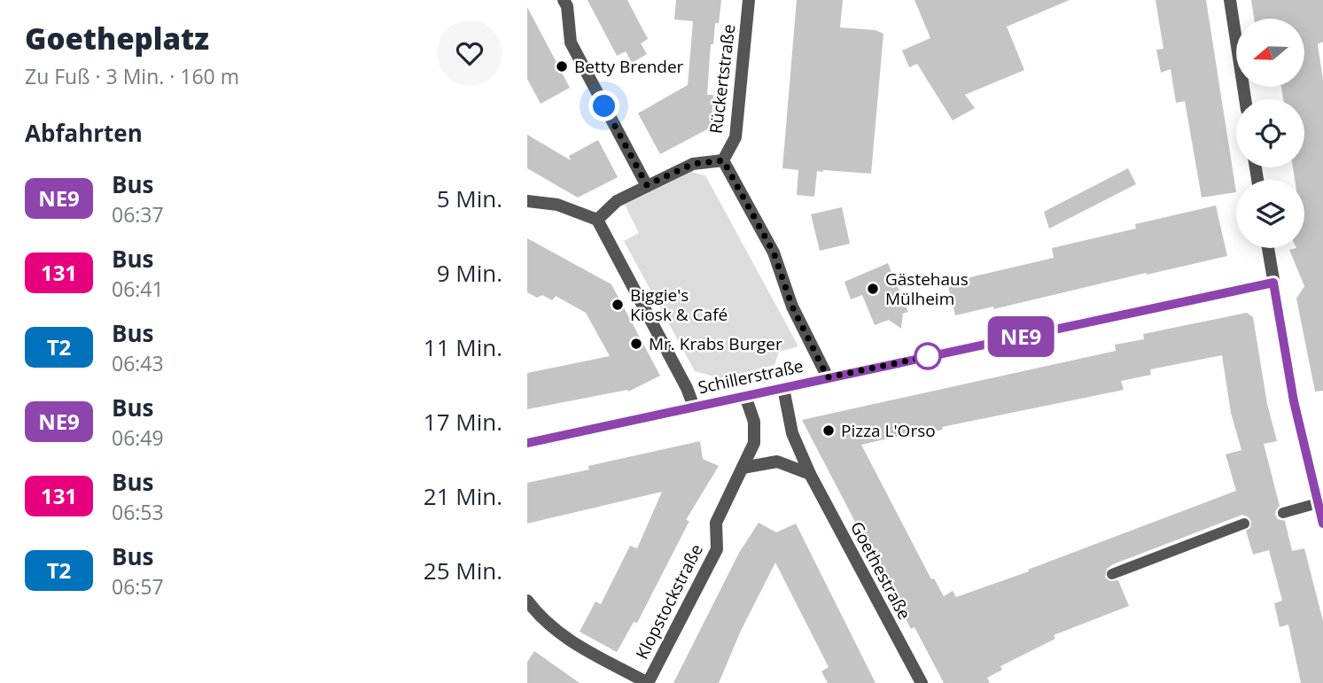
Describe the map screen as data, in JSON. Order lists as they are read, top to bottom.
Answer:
{
  "streets": {
    "street": [
      "Rückertstraße",
      "Schillerstraße",
      "Goethestraße",
      "Klopstockstraße"
    ]
  },
  "crossings": [
    ["Schillerstraße", "Goethestraße"],
    ["Schillerstraße", "Klopstockstraße"]
  ],
  "places": [
    "Betty Brender",
    "Gästehaus Mülheim",
    "Biggie's Kiosk & Café",
    "Mr. Krabs Burger",
    "Pizza L'Orso"
  ],
  "lines": ["bus line NE9"],
  "north": "left",
  "page": {
    "heading": [
      ["Goetheplatz", "Zu Fuß · 3 Min. · 160 m"],
      "Abfahrten"
    ],
    "on_map": "NE9",
    "list": [
      {
        "mark": "NE9",
        "name": "Bus",
        "note": "06:37",
        "value": "5 Min."
      },
      {
        "mark": "131",
        "name": "Bus",
        "note": "06:41",
        "value": "9 Min."
      },
      {
        "mark": "T2",
        "name": "Bus",
        "note": "06:43",
        "value": "11 Min."
      },
      {
        "mark": "NE9",
        "name": "Bus",
        "note": "06:49",
        "value": "17 Min."
      },
      {
        "mark": "131",
        "name": "Bus",
        "note": "06:53",
        "value": "21 Min."
      },
      {
        "mark": "T2",
        "name": "Bus",
        "note": "06:57",
        "value": "25 Min."
      }
    ]
  }
}
